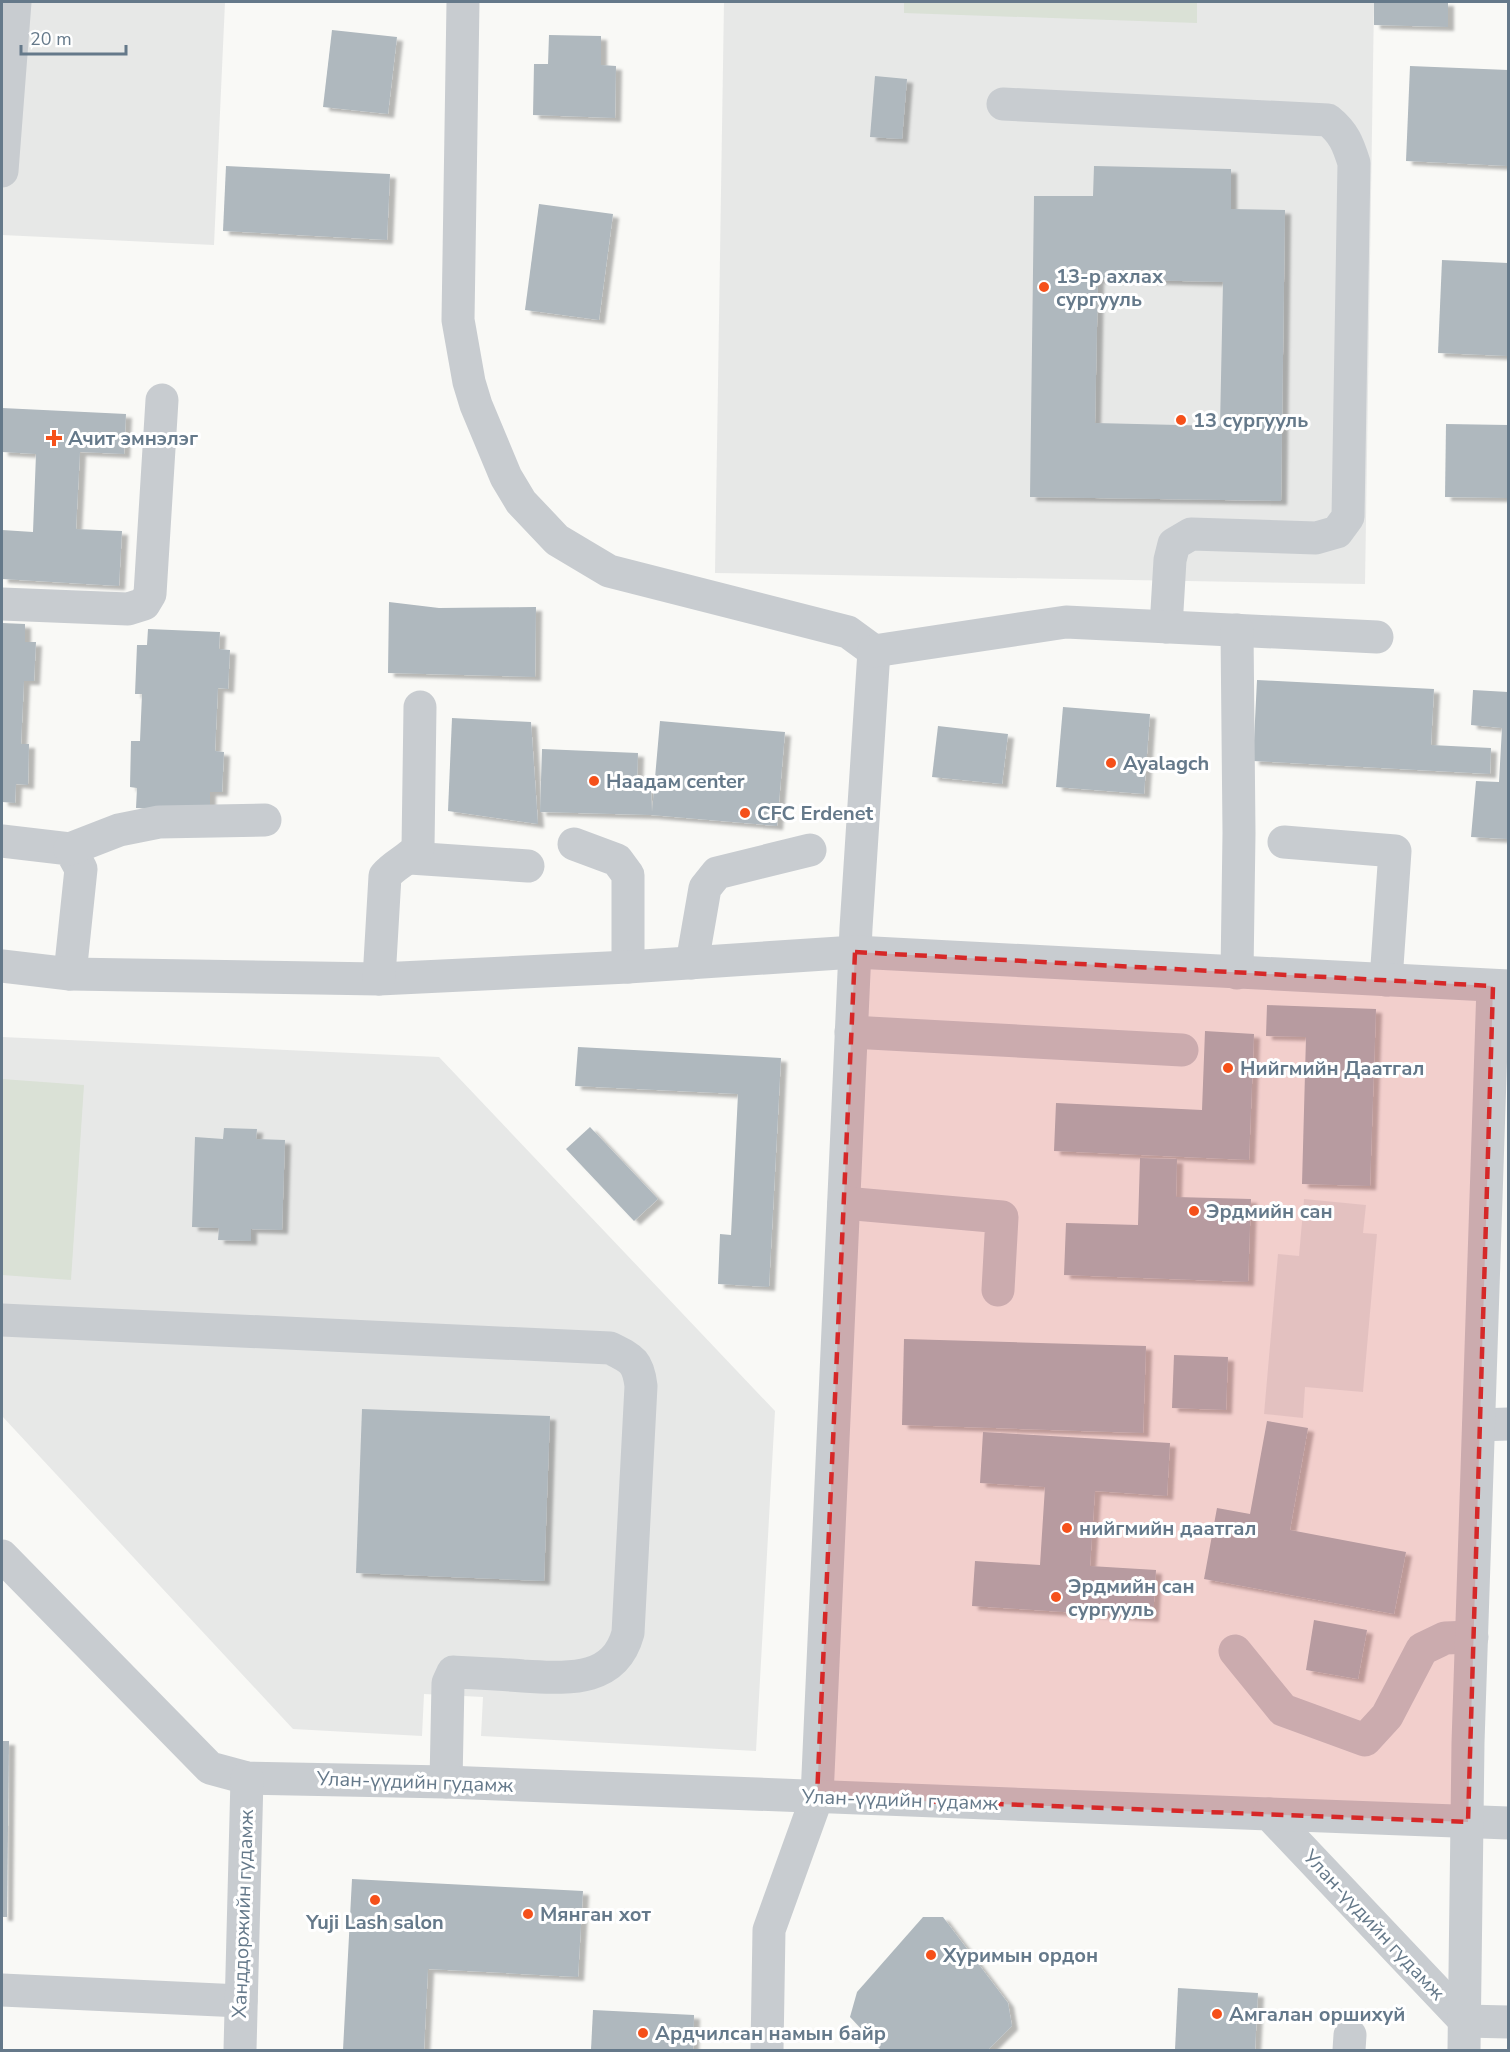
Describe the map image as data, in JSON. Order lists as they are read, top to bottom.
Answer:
{
  "streets": {
    "street": ["Улан-үүдийн гудамж", "Ханддоржийн гудамж"]
  },
  "crossings": [
    ["Улан-үүдийн гудамж", "Ханддоржийн гудамж"]
  ],
  "places": {
    "other": [
      "13-р ахлах сургууль",
      "13 сургууль",
      "Ayalagch",
      "Наадам center",
      "CFC Erdenet",
      "Нийгмийн Даатгал",
      "Эрдмийн сан",
      "нийгмийн даатгал",
      "Эрдмийн сан сургууль",
      "Yuji Lash salon",
      "Мянган хот",
      "Хуримын ордон",
      "Амгалан оршихуй",
      "Ардчилсан намын байр"
    ],
    "health": ["Ачит эмнэлэг"]
  },
  "scale_bar": "20 m"
}
